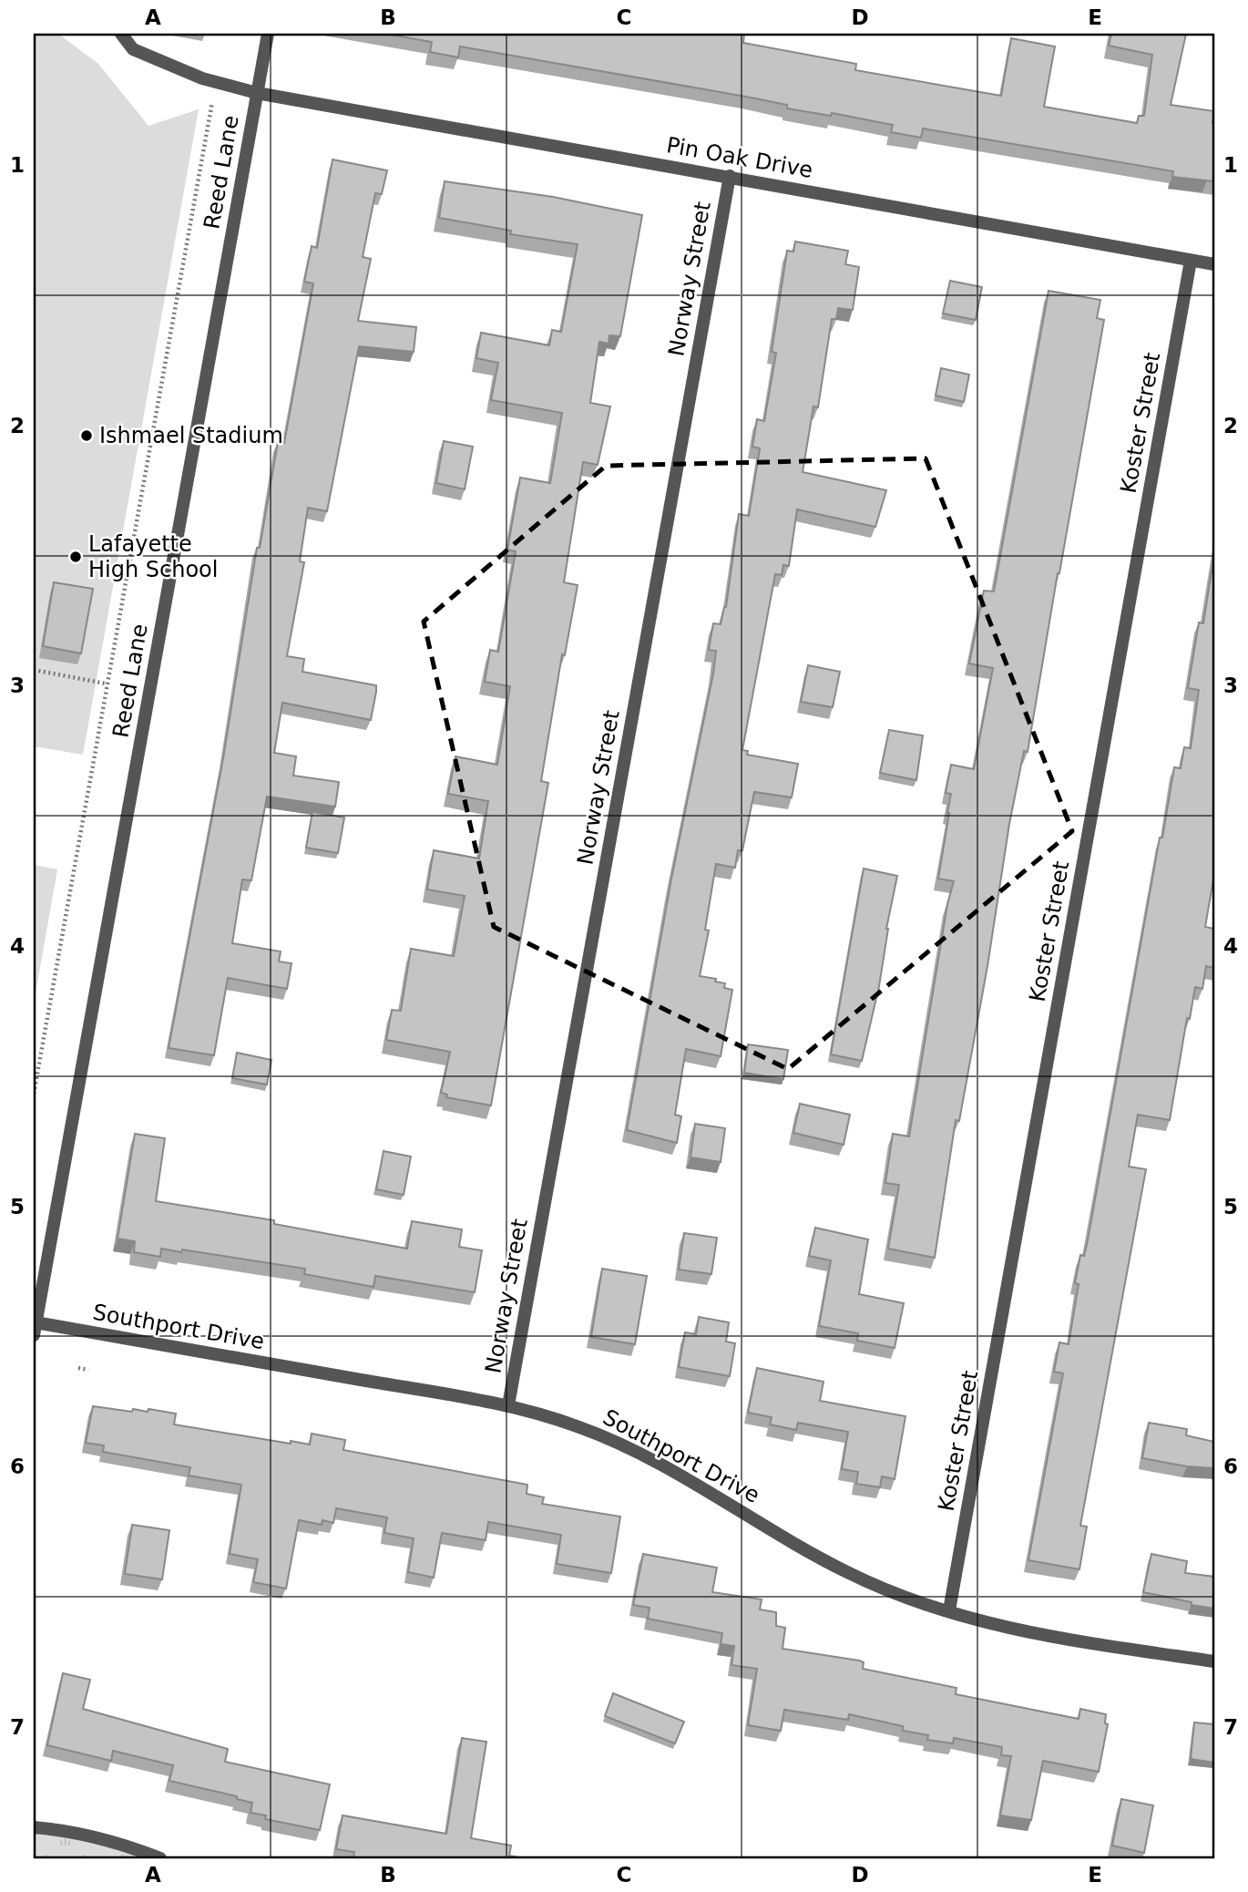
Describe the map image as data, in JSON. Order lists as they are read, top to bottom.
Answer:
{
  "streets": {
    "street": [
      "Pin Oak Drive",
      "Reed Lane",
      "Norway Street",
      "Koster Street",
      "Southport Drive"
    ]
  },
  "crossings": [
    ["Pin Oak Drive", "Reed Lane"],
    ["Pin Oak Drive", "Norway Street"],
    ["Pin Oak Drive", "Koster Street"],
    ["Reed Lane", "Southport Drive"],
    ["Norway Street", "Southport Drive"],
    ["Koster Street", "Southport Drive"]
  ],
  "places": ["Ishmael Stadium", "Lafayette High School"],
  "grid": {
    "columns": [
      "A",
      "B",
      "C",
      "D",
      "E"
    ],
    "rows": [
      "1",
      "2",
      "3",
      "4",
      "5",
      "6",
      "7"
    ]
  }
}
